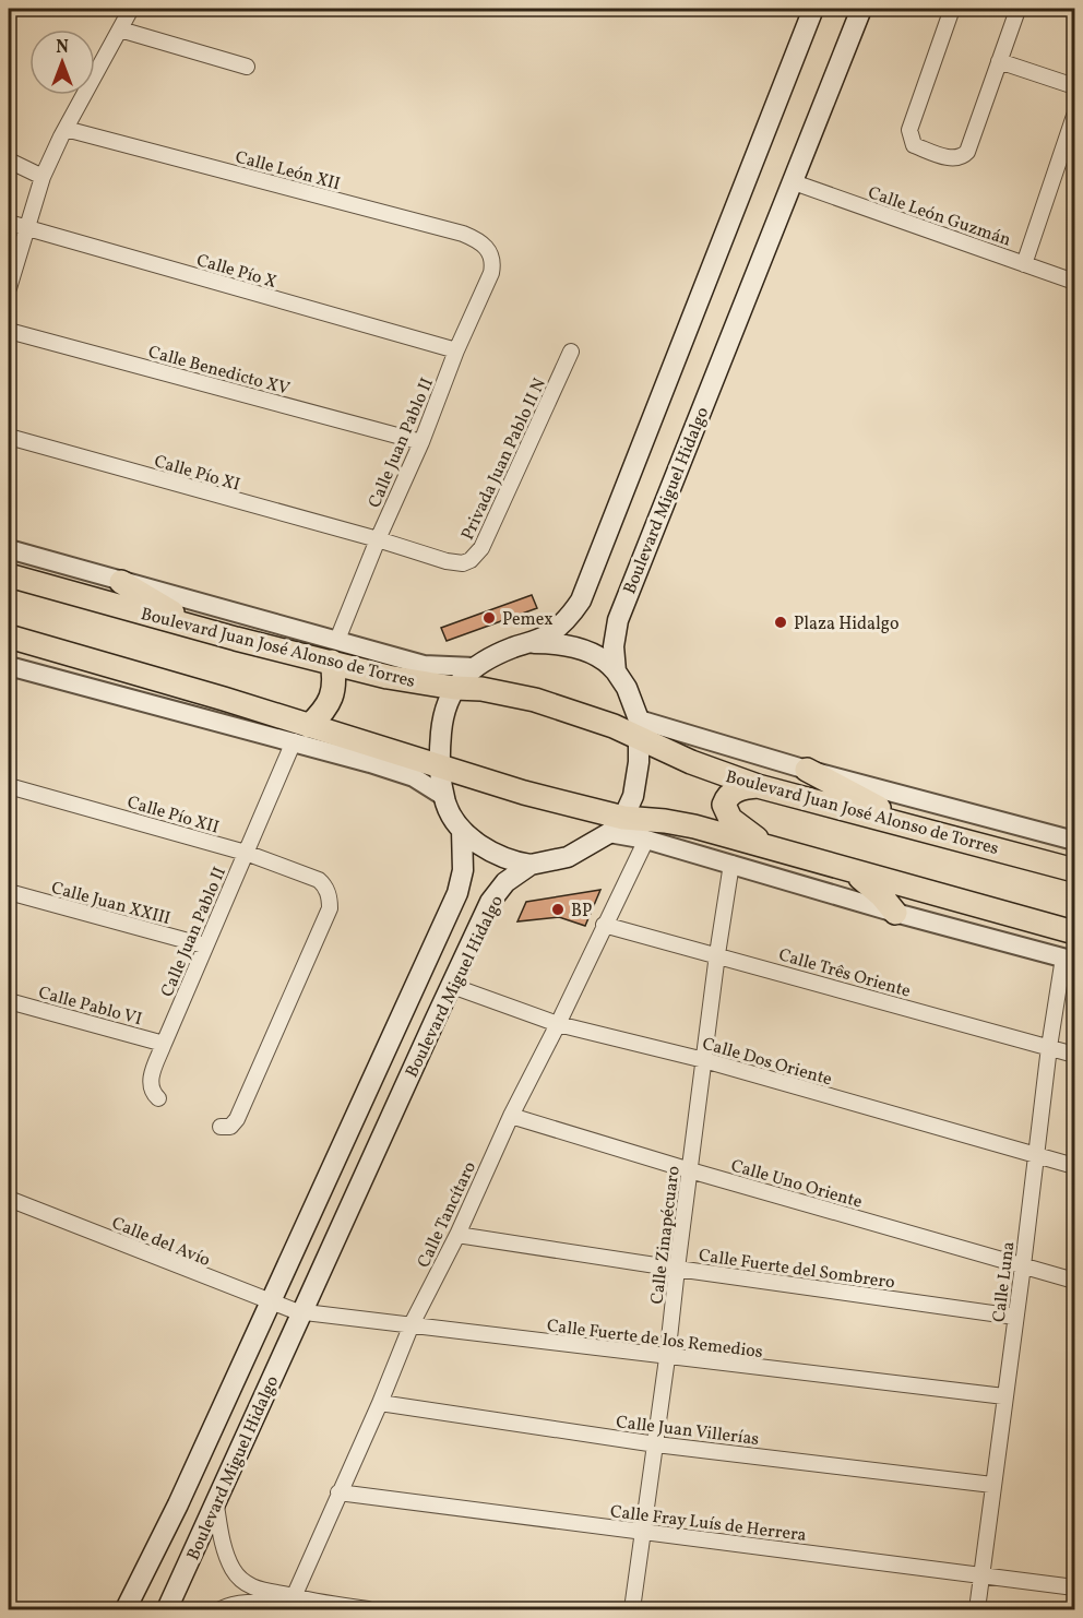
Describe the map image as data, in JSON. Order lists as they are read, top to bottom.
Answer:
{
  "streets": {
    "main road": ["Boulevard Miguel Hidalgo", "Boulevard Juan José Alonso de Torres"],
    "street": [
      "Calle León XII",
      "Calle León Guzmán",
      "Calle Pío X",
      "Calle Benedicto XV",
      "Calle Juan Pablo II",
      "Privada Juan Pablo II N",
      "Calle Pío XI",
      "Calle Pío XII",
      "Calle Juan XXIII",
      "Calle Três Oriente",
      "Calle Pablo VI",
      "Calle Dos Oriente",
      "Calle Uno Oriente",
      "Calle Tancítaro",
      "Calle Zinapécuaro",
      "Calle del Avío",
      "Calle Fuerte del Sombrero",
      "Calle Luna",
      "Calle Fuerte de los Remedios",
      "Calle Juan Villerías",
      "Calle Fray Luís de Herrera"
    ]
  },
  "crossings": [
    ["Calle León XII", "Calle Juan Pablo II"],
    ["Calle León Guzmán", "Boulevard Miguel Hidalgo"],
    ["Calle Pío X", "Calle Juan Pablo II"],
    ["Calle Benedicto XV", "Calle Juan Pablo II"],
    ["Calle Juan Pablo II", "Privada Juan Pablo II N"],
    ["Calle Juan Pablo II", "Calle Pío XI"],
    ["Calle Juan Pablo II", "Boulevard Juan José Alonso de Torres"],
    ["Calle Juan Pablo II", "Calle Pío XII"],
    ["Calle Juan Pablo II", "Calle Juan XXIII"],
    ["Calle Juan Pablo II", "Calle Pablo VI"],
    ["Privada Juan Pablo II N", "Calle Pío XI"],
    ["Boulevard Miguel Hidalgo", "Boulevard Juan José Alonso de Torres"],
    ["Boulevard Miguel Hidalgo", "Calle Dos Oriente"],
    ["Boulevard Miguel Hidalgo", "Calle del Avío"],
    ["Boulevard Miguel Hidalgo", "Calle Fuerte de los Remedios"],
    ["Calle Três Oriente", "Calle Tancítaro"],
    ["Calle Três Oriente", "Calle Zinapécuaro"],
    ["Calle Três Oriente", "Calle Luna"],
    ["Calle Dos Oriente", "Calle Tancítaro"],
    ["Calle Dos Oriente", "Calle Zinapécuaro"],
    ["Calle Dos Oriente", "Calle Luna"],
    ["Calle Uno Oriente", "Calle Tancítaro"],
    ["Calle Uno Oriente", "Calle Zinapécuaro"],
    ["Calle Uno Oriente", "Calle Luna"],
    ["Calle Tancítaro", "Calle Fuerte del Sombrero"],
    ["Calle Tancítaro", "Calle Fuerte de los Remedios"],
    ["Calle Tancítaro", "Calle Juan Villerías"],
    ["Calle Tancítaro", "Calle Fray Luís de Herrera"],
    ["Calle Zinapécuaro", "Calle Fuerte del Sombrero"],
    ["Calle Zinapécuaro", "Calle Fuerte de los Remedios"],
    ["Calle Zinapécuaro", "Calle Juan Villerías"],
    ["Calle Zinapécuaro", "Calle Fray Luís de Herrera"],
    ["Calle del Avío", "Calle Fuerte de los Remedios"],
    ["Calle Fuerte del Sombrero", "Calle Luna"],
    ["Calle Luna", "Calle Fuerte de los Remedios"],
    ["Calle Luna", "Calle Juan Villerías"],
    ["Calle Luna", "Calle Fray Luís de Herrera"]
  ],
  "places": ["Pemex", "Plaza Hidalgo", "BP"],
  "north": "top"
}
